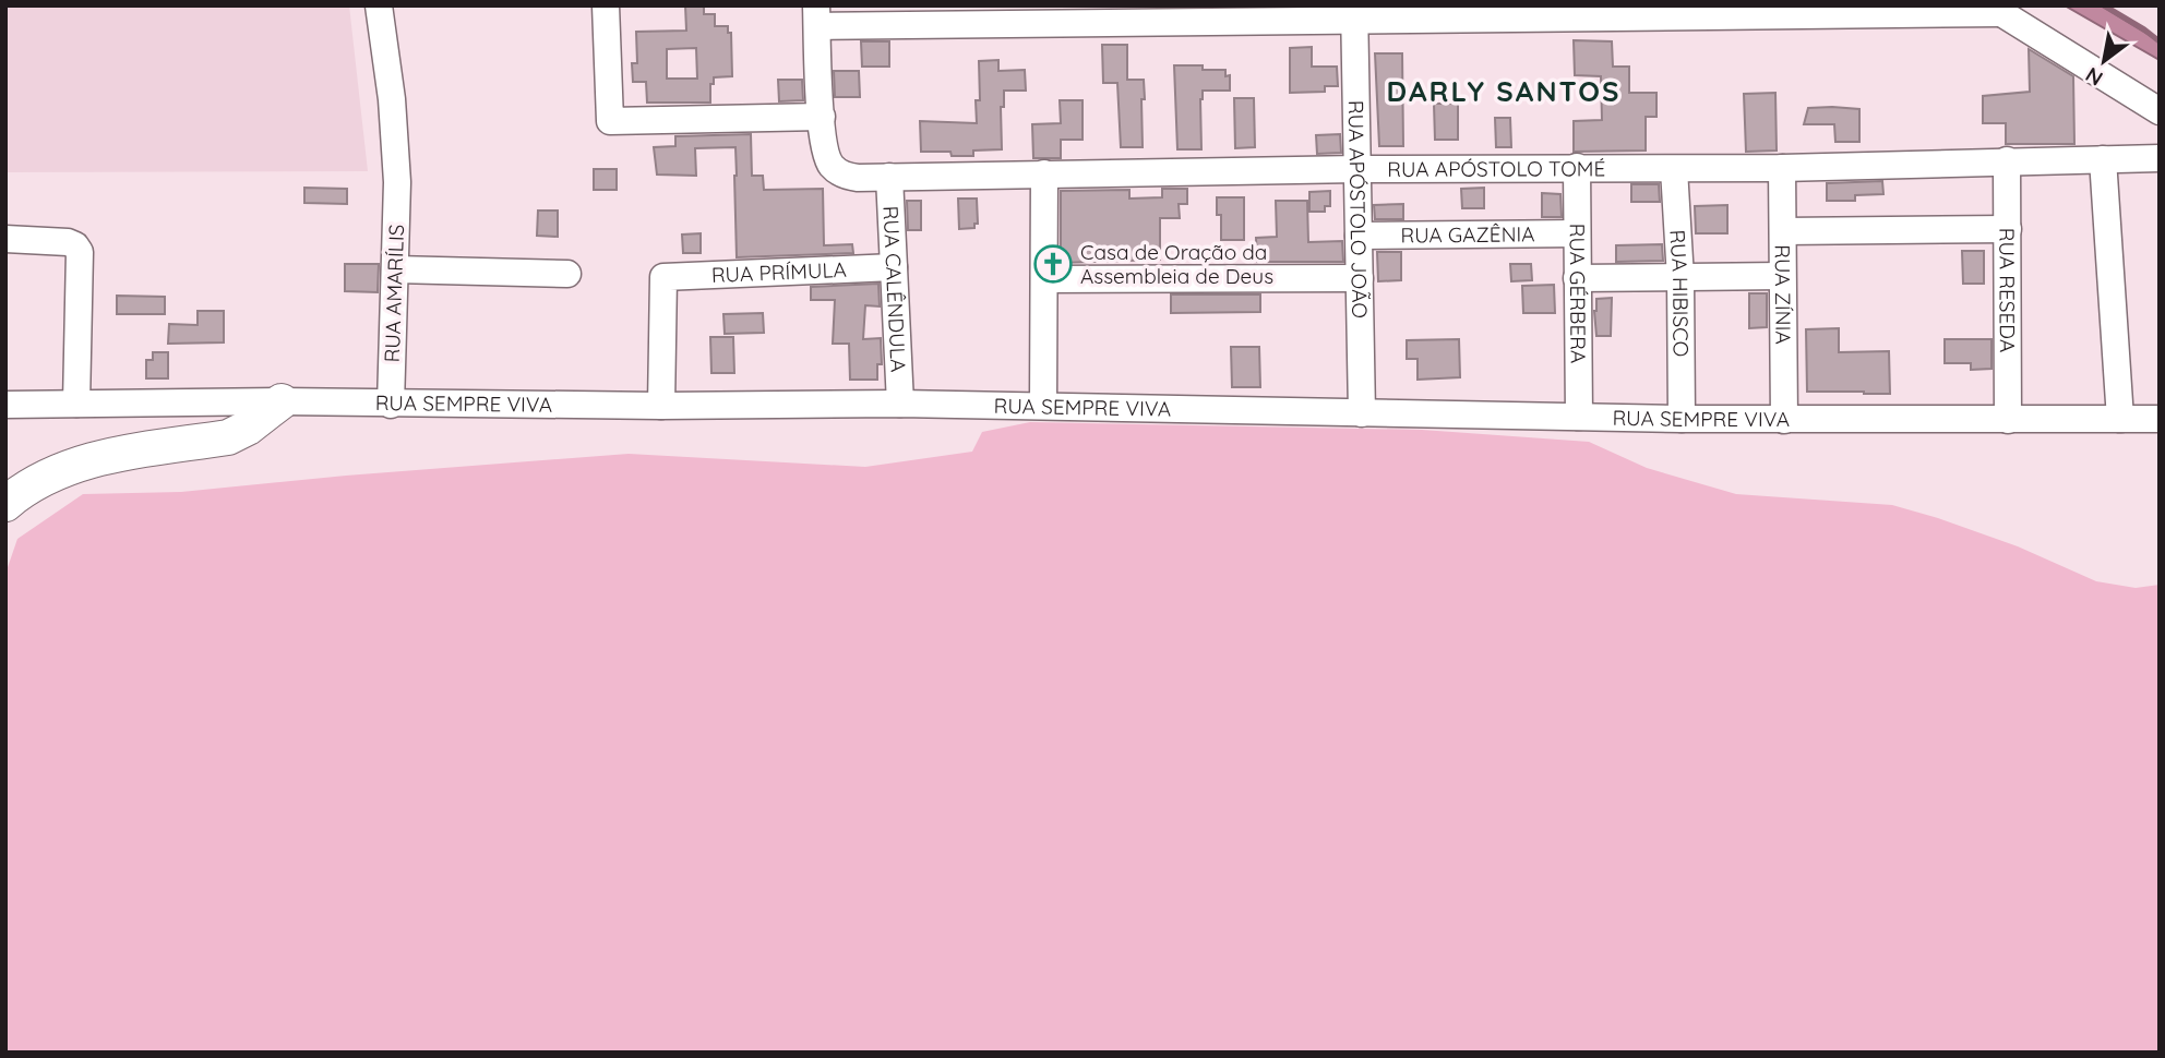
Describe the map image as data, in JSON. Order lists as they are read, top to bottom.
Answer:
{
  "streets": {
    "street": [
      "RUA APÓSTOLO TOMÉ",
      "RUA APÓSTOLO JOÃO",
      "RUA GAZÊNIA",
      "RUA PRÍMULA",
      "RUA CALÊNDULA",
      "RUA RESEDA",
      "RUA GÉRBERA",
      "RUA AMARÍLIS",
      "RUA HIBISCO",
      "RUA ZÍNIA",
      "RUA SEMPRE VIVA"
    ]
  },
  "crossings": [
    ["RUA APÓSTOLO TOMÉ", "RUA APÓSTOLO JOÃO"],
    ["RUA APÓSTOLO TOMÉ", "RUA CALÊNDULA"],
    ["RUA APÓSTOLO TOMÉ", "RUA RESEDA"],
    ["RUA APÓSTOLO TOMÉ", "RUA GÉRBERA"],
    ["RUA APÓSTOLO TOMÉ", "RUA HIBISCO"],
    ["RUA APÓSTOLO TOMÉ", "RUA ZÍNIA"],
    ["RUA APÓSTOLO JOÃO", "RUA GAZÊNIA"],
    ["RUA APÓSTOLO JOÃO", "RUA SEMPRE VIVA"],
    ["RUA GAZÊNIA", "RUA GÉRBERA"],
    ["RUA PRÍMULA", "RUA CALÊNDULA"],
    ["RUA PRÍMULA", "RUA SEMPRE VIVA"],
    ["RUA CALÊNDULA", "RUA SEMPRE VIVA"],
    ["RUA RESEDA", "RUA SEMPRE VIVA"],
    ["RUA GÉRBERA", "RUA SEMPRE VIVA"],
    ["RUA AMARÍLIS", "RUA SEMPRE VIVA"],
    ["RUA HIBISCO", "RUA SEMPRE VIVA"],
    ["RUA ZÍNIA", "RUA SEMPRE VIVA"]
  ],
  "districts": ["DARLY SANTOS"],
  "places": {
    "church": ["Casa de Oração da Assembleia de Deus"]
  },
  "north": "bottom left"
}
